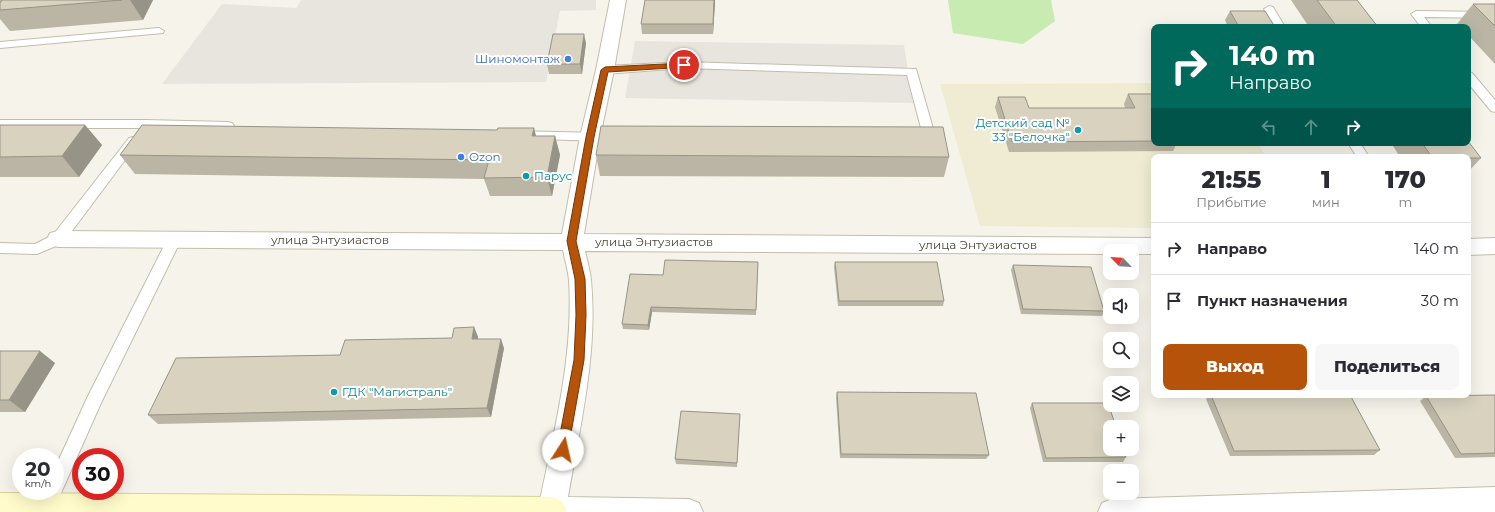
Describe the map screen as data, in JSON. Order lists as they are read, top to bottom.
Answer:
{
  "streets": {
    "street": ["улица Энтузиастов"]
  },
  "places": [
    "Шиномонтаж",
    "Детский сад № 33 \"Белочка\"",
    "Ozon",
    "Парус",
    "ГДК \"Магистраль\""
  ],
  "north": "top left",
  "page": {
    "turn": ["140 m", "Направо"],
    "eta": [
      "21:55",
      "Прибытие",
      "1",
      "мин",
      "170",
      "m"
    ],
    "list": [
      {
        "name": "Направо",
        "value": "140 m"
      },
      {
        "name": "Пункт назначения",
        "value": "30 m"
      }
    ],
    "map_buttons": ["+", "−"],
    "buttons": ["Выход", "Поделиться"],
    "speed": "20 km/h",
    "limit": "30"
  }
}
